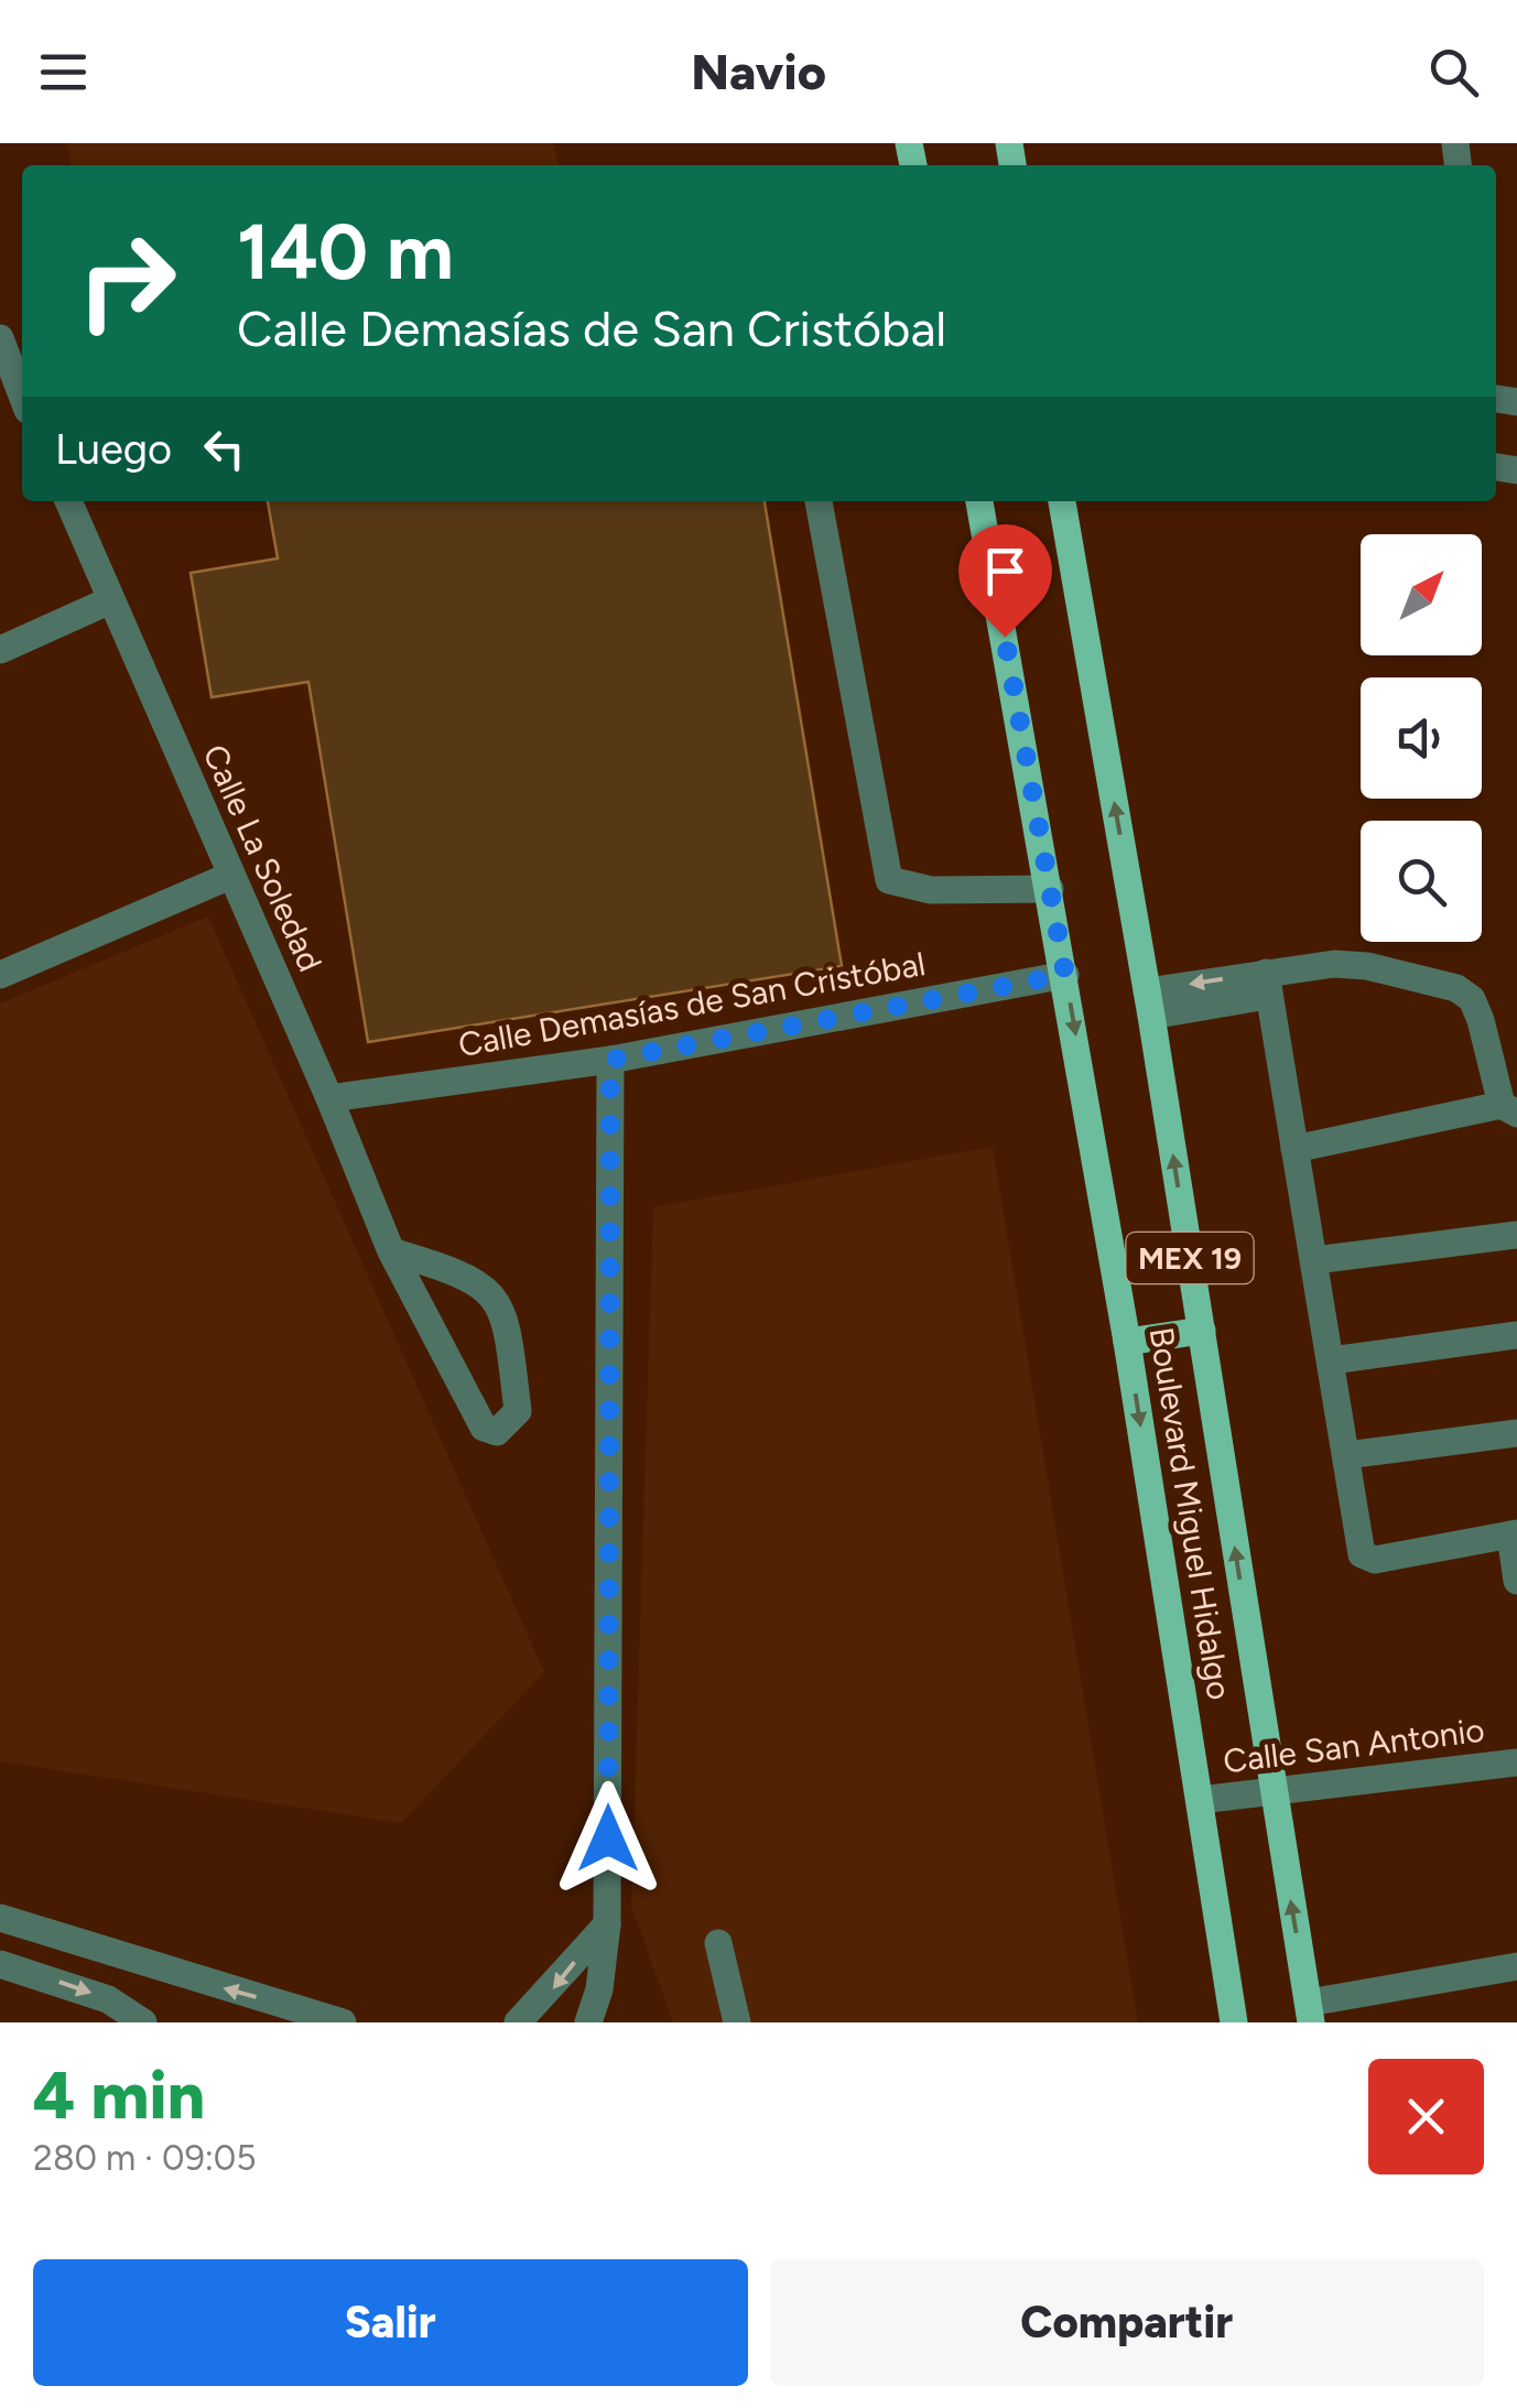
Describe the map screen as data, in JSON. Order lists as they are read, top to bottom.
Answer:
{
  "streets": {
    "main road": ["MEX 19", "Boulevard Miguel Hidalgo"],
    "street": ["Calle La Soledad", "Calle Demasías de San Cristóbal", "Calle San Antonio"]
  },
  "crossings": [
    ["Calle La Soledad", "Calle Demasías de San Cristóbal"],
    ["Calle Demasías de San Cristóbal", "Boulevard Miguel Hidalgo"],
    ["Boulevard Miguel Hidalgo", "Calle San Antonio"]
  ],
  "north": "top right",
  "page": {
    "header": "Navio",
    "turn": ["140 m", "Calle Demasías de San Cristóbal"],
    "then": "Luego",
    "heading": ["4 min", "280 m · 09:05"],
    "buttons": ["Salir", "Compartir"]
  }
}
